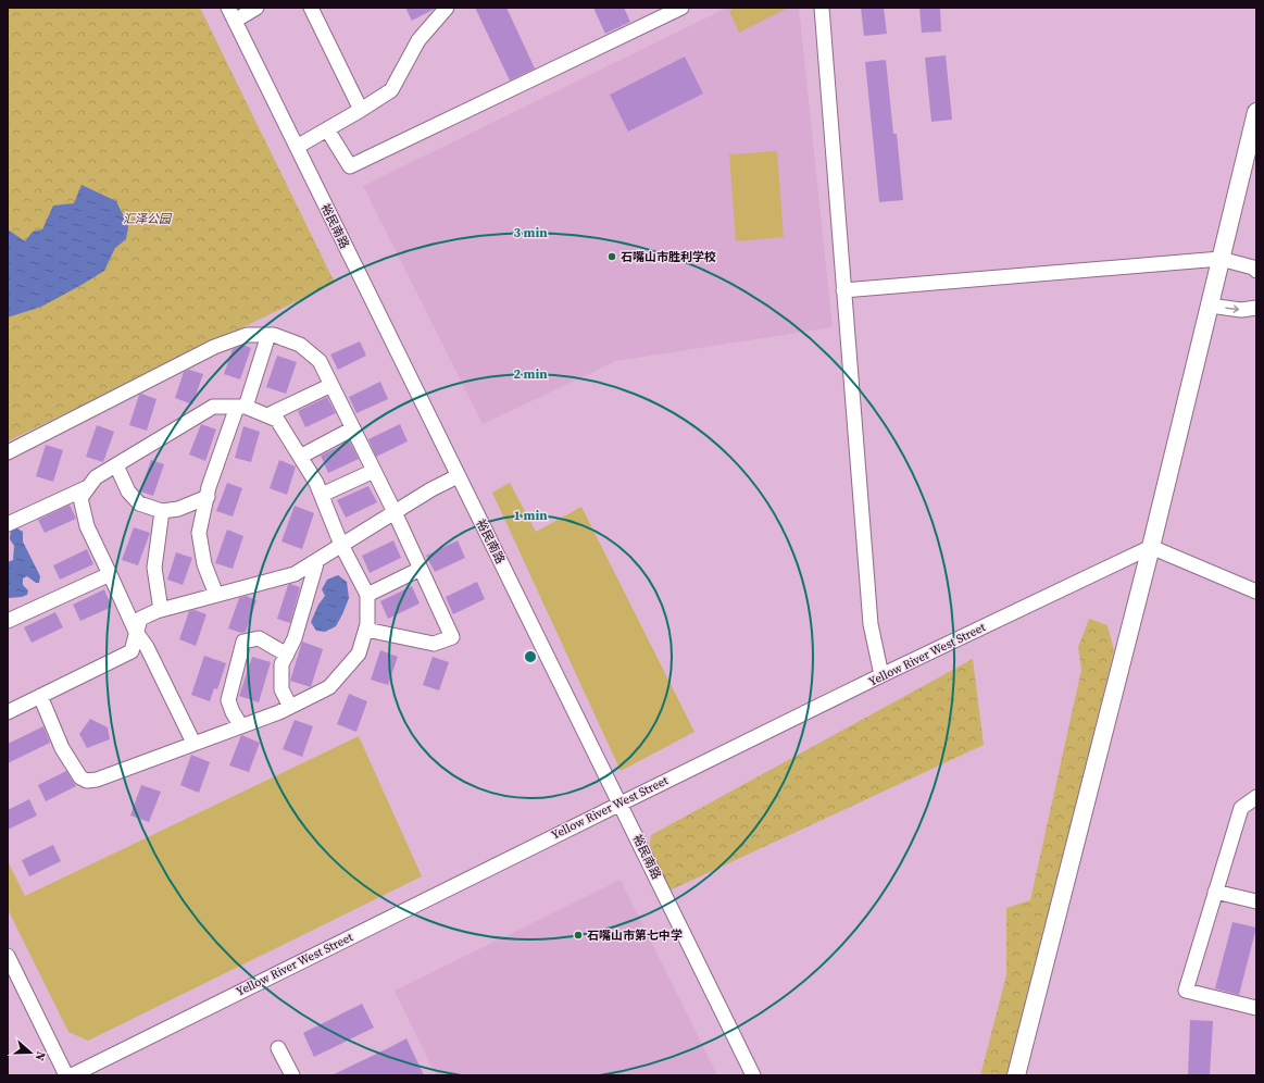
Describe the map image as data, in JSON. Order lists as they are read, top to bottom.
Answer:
{
  "streets": {
    "street": ["裕民南路", "Yellow River West Street"]
  },
  "crossings": [
    ["裕民南路", "Yellow River West Street"]
  ],
  "parks": ["汇泽公园"],
  "places": ["石嘴山市胜利学校", "石嘴山市第七中学"],
  "north": "right",
  "rings": ["3 min", "2 min", "1 min"]
}
